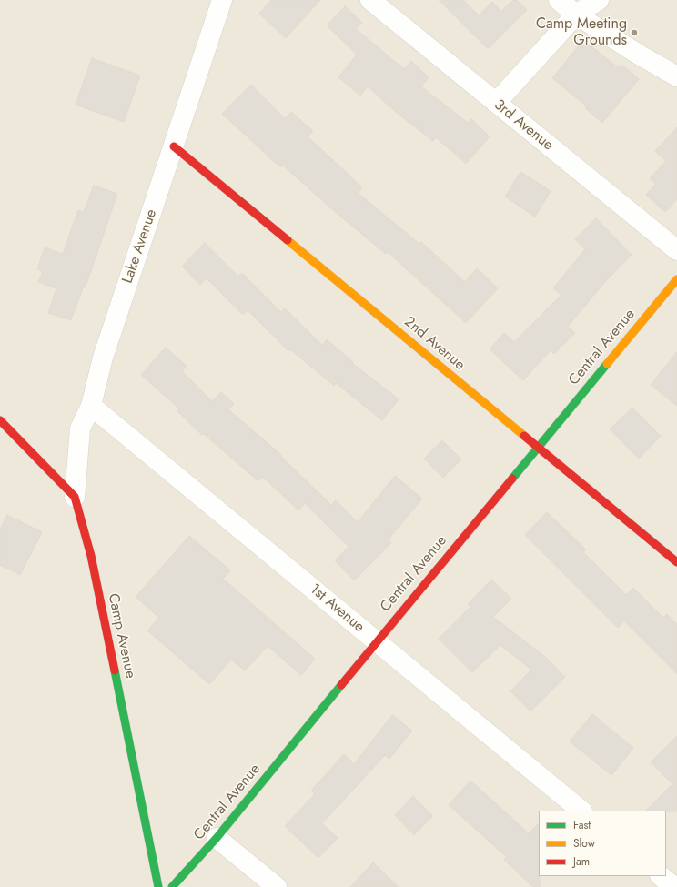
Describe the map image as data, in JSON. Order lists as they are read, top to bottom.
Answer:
{
  "streets": {
    "street": [
      "3rd Avenue",
      "Lake Avenue",
      "2nd Avenue",
      "Central Avenue",
      "1st Avenue",
      "Camp Avenue"
    ]
  },
  "crossings": [
    ["Lake Avenue", "2nd Avenue"],
    ["Lake Avenue", "1st Avenue"],
    ["Lake Avenue", "Camp Avenue"],
    ["2nd Avenue", "Central Avenue"],
    ["Central Avenue", "1st Avenue"]
  ],
  "places": ["Camp Meeting Grounds"],
  "legend": ["Fast", "Slow", "Jam"]
}
